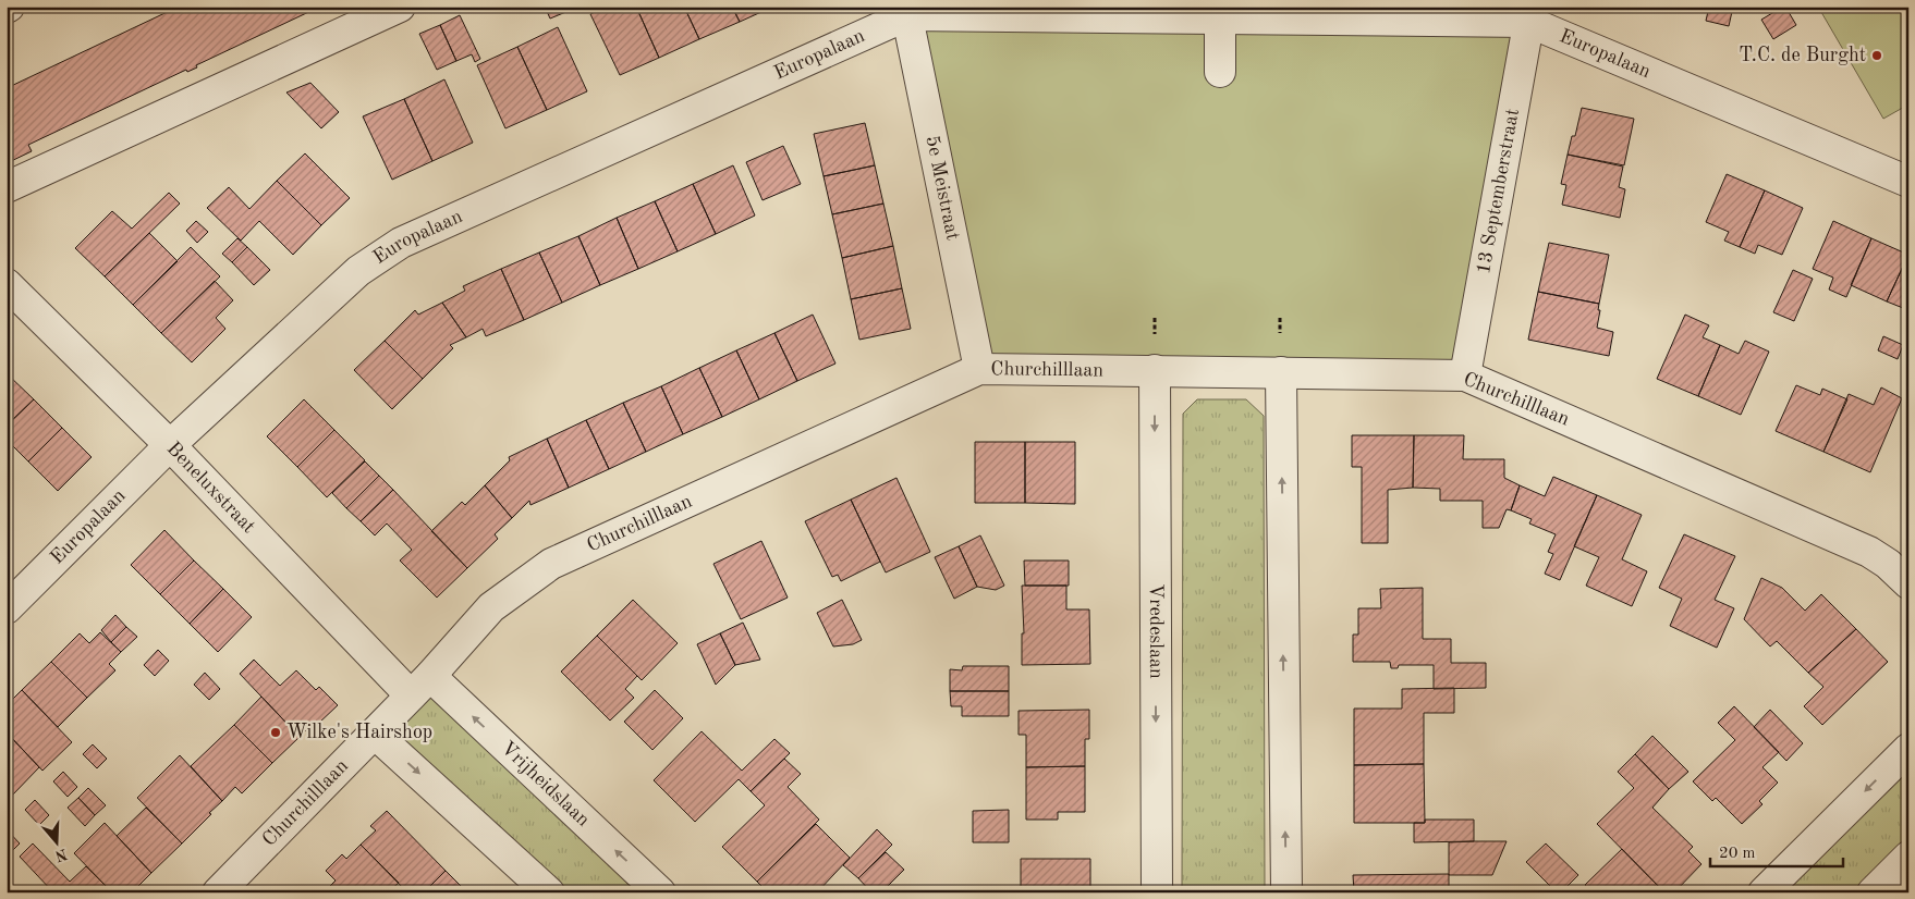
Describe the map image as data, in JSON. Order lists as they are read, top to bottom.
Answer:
{
  "streets": {
    "street": [
      "Europalaan",
      "5e Meistraat",
      "13 Septemberstraat",
      "Churchilllaan",
      "Beneluxstraat",
      "Vredeslaan",
      "Vrijheidslaan"
    ]
  },
  "crossings": [
    ["Europalaan", "5e Meistraat"],
    ["Europalaan", "13 Septemberstraat"],
    ["Europalaan", "Beneluxstraat"],
    ["5e Meistraat", "Churchilllaan"],
    ["13 Septemberstraat", "Churchilllaan"],
    ["Churchilllaan", "Beneluxstraat"],
    ["Churchilllaan", "Vredeslaan"],
    ["Churchilllaan", "Vrijheidslaan"],
    ["Beneluxstraat", "Vrijheidslaan"]
  ],
  "places": ["T.C. de Burght", "Wilke's Hairshop"],
  "scale_bar": "20 m",
  "north": "bottom"
}
